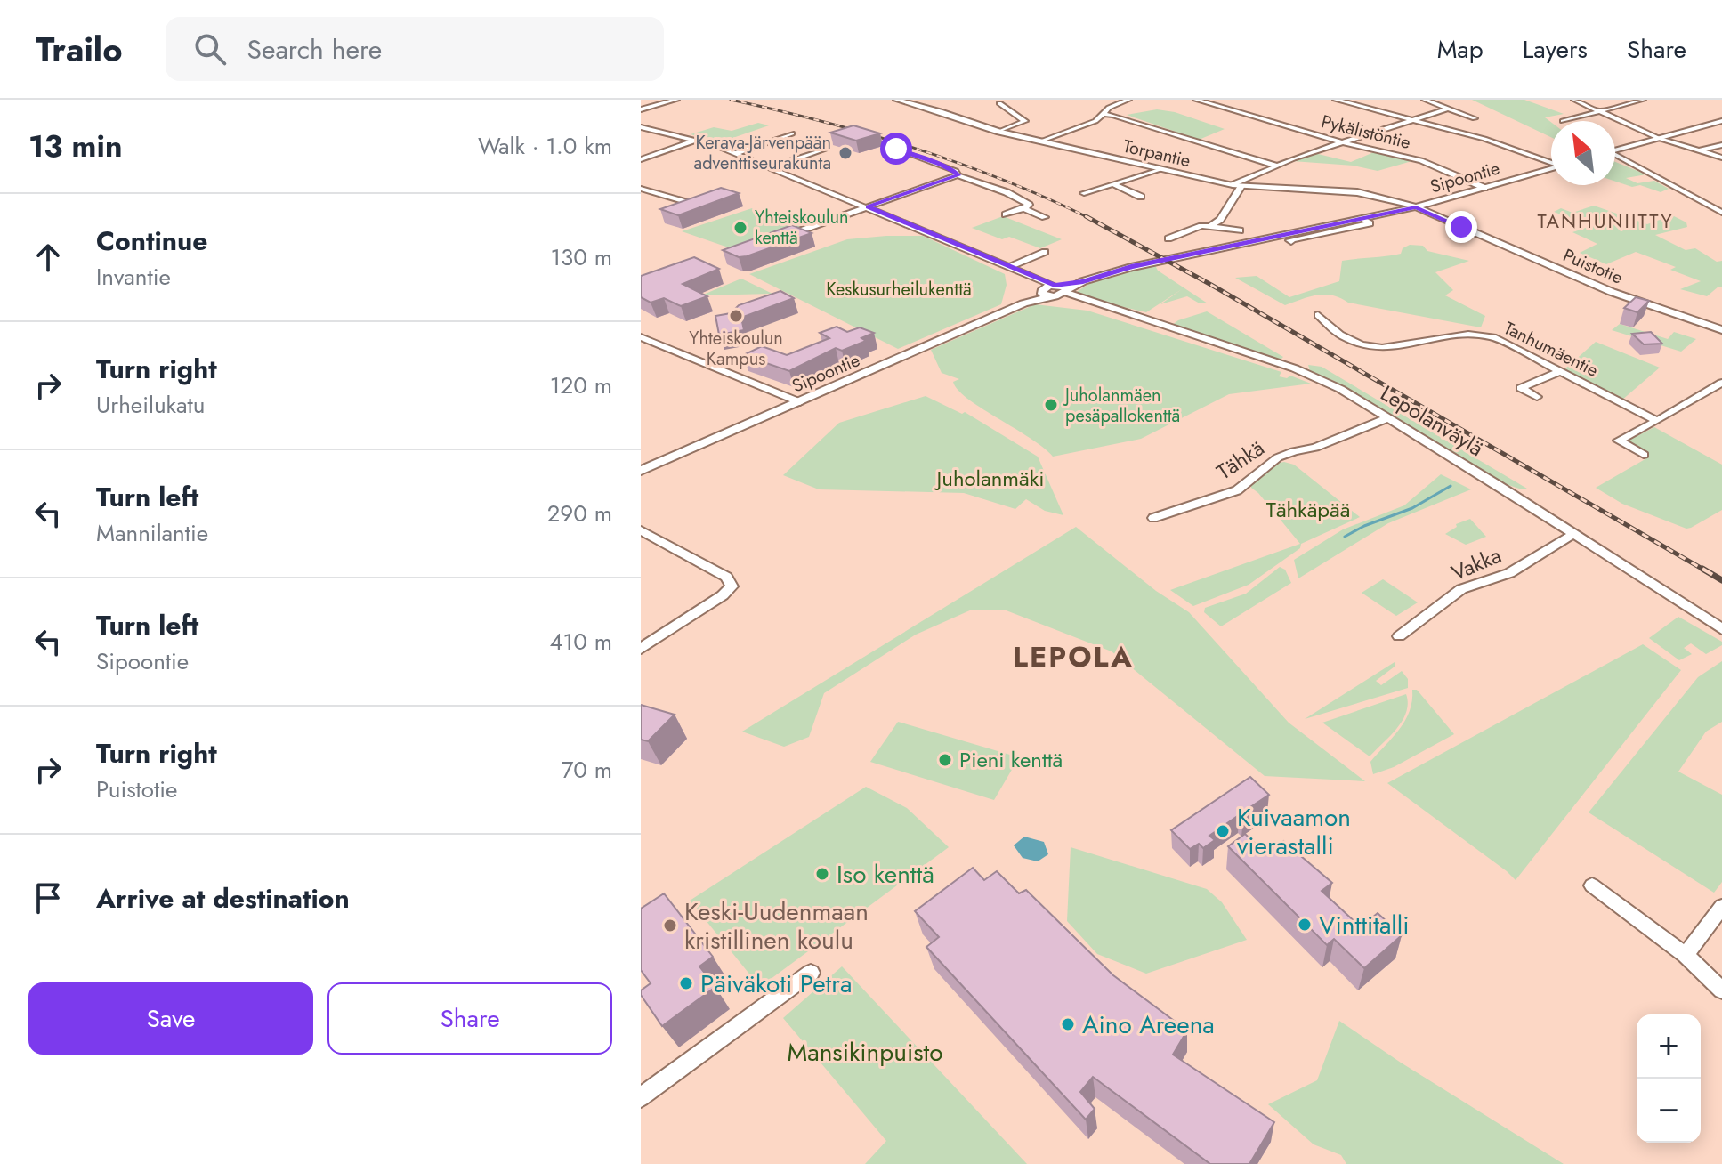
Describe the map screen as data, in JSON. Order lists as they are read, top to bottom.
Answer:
{
  "streets": {
    "street": [
      "Pykälistöntie",
      "Torpantie",
      "Sipoontie",
      "Puistotie",
      "Tanhumäentie",
      "Lepolanväylä",
      "Tähkä",
      "Vakka"
    ]
  },
  "crossings": [
    ["Pykälistöntie", "Sipoontie"],
    ["Torpantie", "Sipoontie"],
    ["Torpantie", "Puistotie"],
    ["Sipoontie", "Puistotie"],
    ["Sipoontie", "Lepolanväylä"],
    ["Lepolanväylä", "Tähkä"],
    ["Lepolanväylä", "Vakka"]
  ],
  "districts": ["TANHUNIITTY", "LEPOLA"],
  "parks": [
    "Keskusurheilukenttä",
    "Juholanmäki",
    "Tähkäpää",
    "Mansikinpuisto"
  ],
  "places": [
    "Kerava-Järvenpään adventtiseurakunta",
    "Yhteiskoulun kenttä",
    "Yhteiskoulun Kampus",
    "Juholanmäen pesäpallokenttä",
    "Pieni kenttä",
    "Kuivaamon vierastalli",
    "Iso kenttä",
    "Vinttitalli",
    "Keski-Uudenmaan kristillinen koulu",
    "Päiväkoti Petra",
    "Aino Areena"
  ],
  "north": "top left",
  "page": {
    "header": "Trailo",
    "search": "Search here",
    "nav": ["Map", "Layers", "Share"],
    "heading": ["13 min", "Walk · 1.0 km"],
    "list": [
      ["Continue", "Invantie", "130 m"],
      ["Turn right", "Urheilukatu", "120 m"],
      ["Turn left", "Mannilantie", "290 m"],
      ["Turn left", "Sipoontie", "410 m"],
      ["Turn right", "Puistotie", "70 m"],
      "Arrive at destination"
    ],
    "buttons": ["Save", "Share"],
    "map_buttons": ["+", "−"]
  }
}
